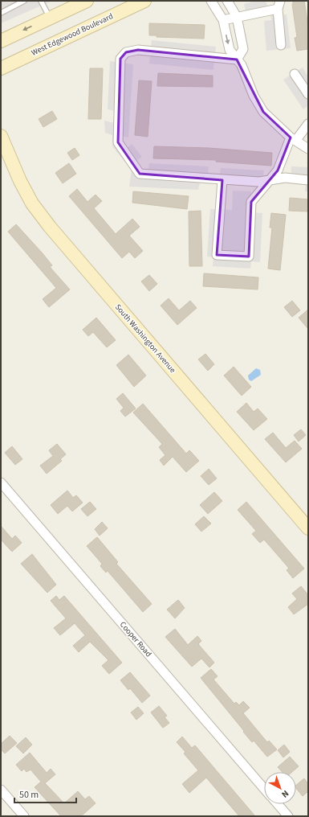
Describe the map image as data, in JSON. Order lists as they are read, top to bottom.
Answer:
{
  "streets": {
    "street": ["West Edgewood Boulevard", "South Washington Avenue", "Cooper Road"]
  },
  "scale_bar": "50 m",
  "north": "bottom right"
}
